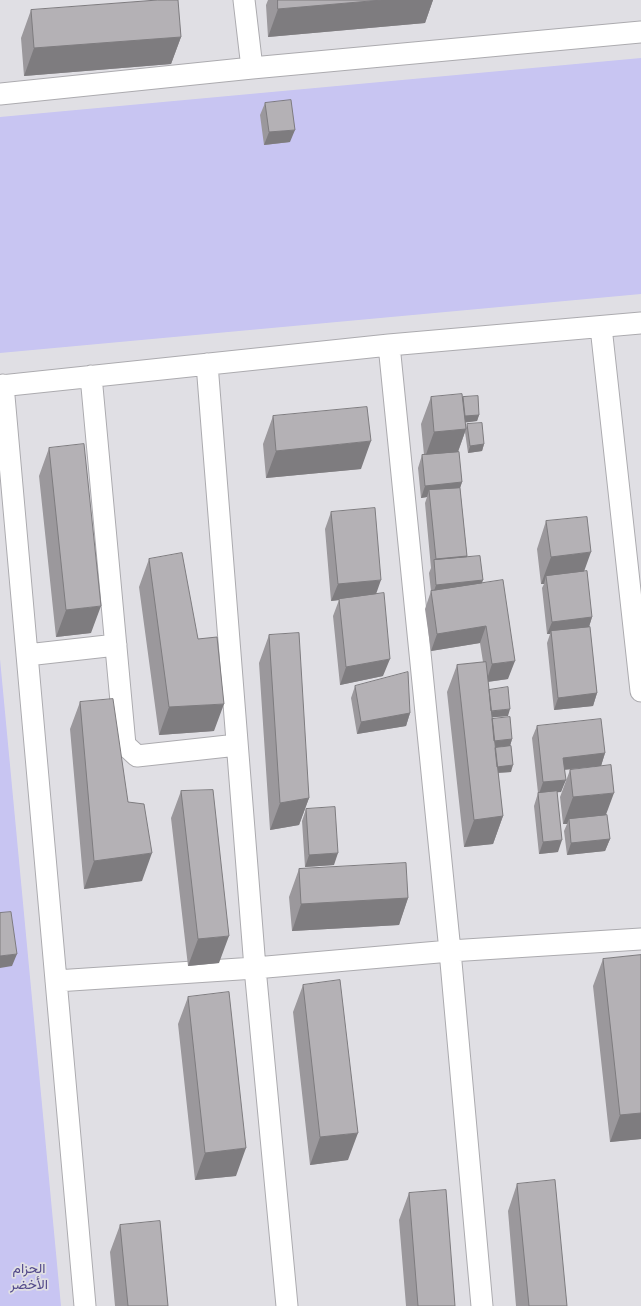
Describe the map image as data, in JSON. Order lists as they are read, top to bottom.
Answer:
{
  "parks": ["الحزام الأخضر"]
}
